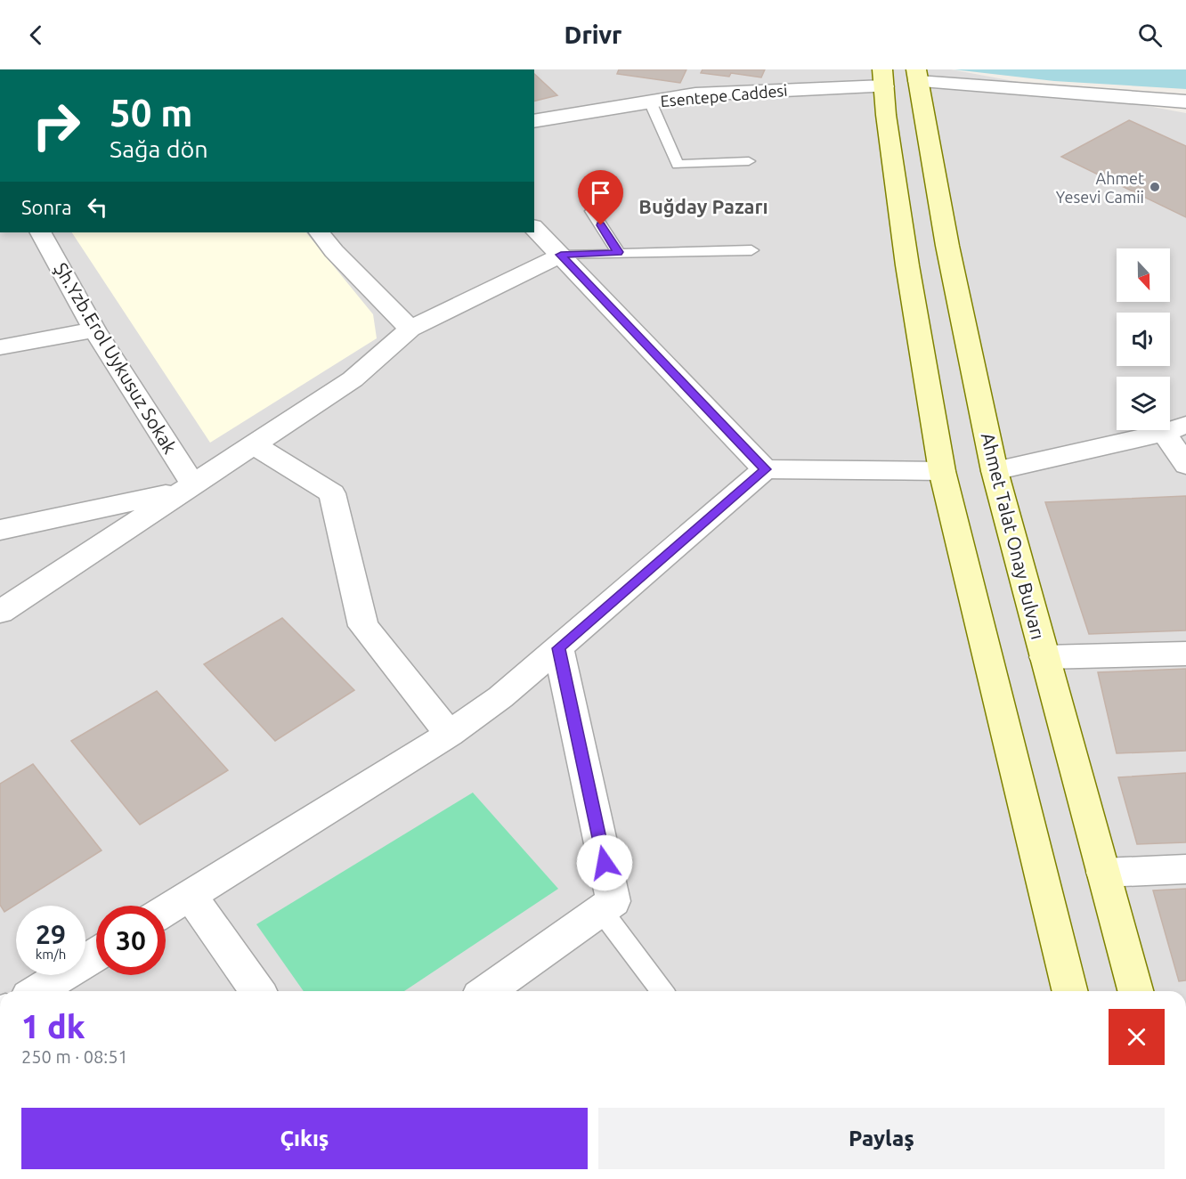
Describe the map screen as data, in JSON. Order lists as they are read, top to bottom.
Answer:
{
  "streets": {
    "main road": ["Ahmet Talat Onay Bulvarı"],
    "street": ["Esentepe Caddesi", "Şh.Yzb.Erol Uykusuz Sokak"]
  },
  "districts": ["Buğday Pazarı"],
  "places": ["Ahmet Yesevi Camii"],
  "north": "bottom",
  "page": {
    "header": "Drivr",
    "turn": ["50 m", "Sağa dön"],
    "then": "Sonra",
    "speed": "29 km/h",
    "limit": "30",
    "heading": ["1 dk", "250 m · 08:51"],
    "buttons": ["Çıkış", "Paylaş"]
  }
}
